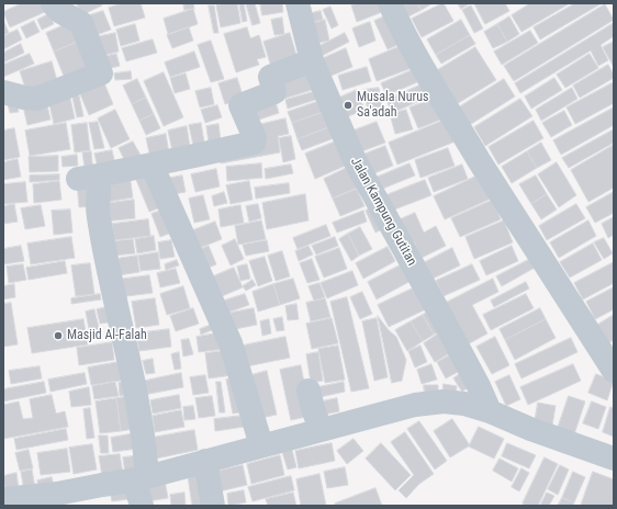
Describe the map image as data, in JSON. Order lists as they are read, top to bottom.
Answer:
{
  "streets": {
    "street": ["Jalan Kampung Gutitan"]
  },
  "places": ["Musala Nurus Sa'adah", "Masjid Al-Falah"]
}
